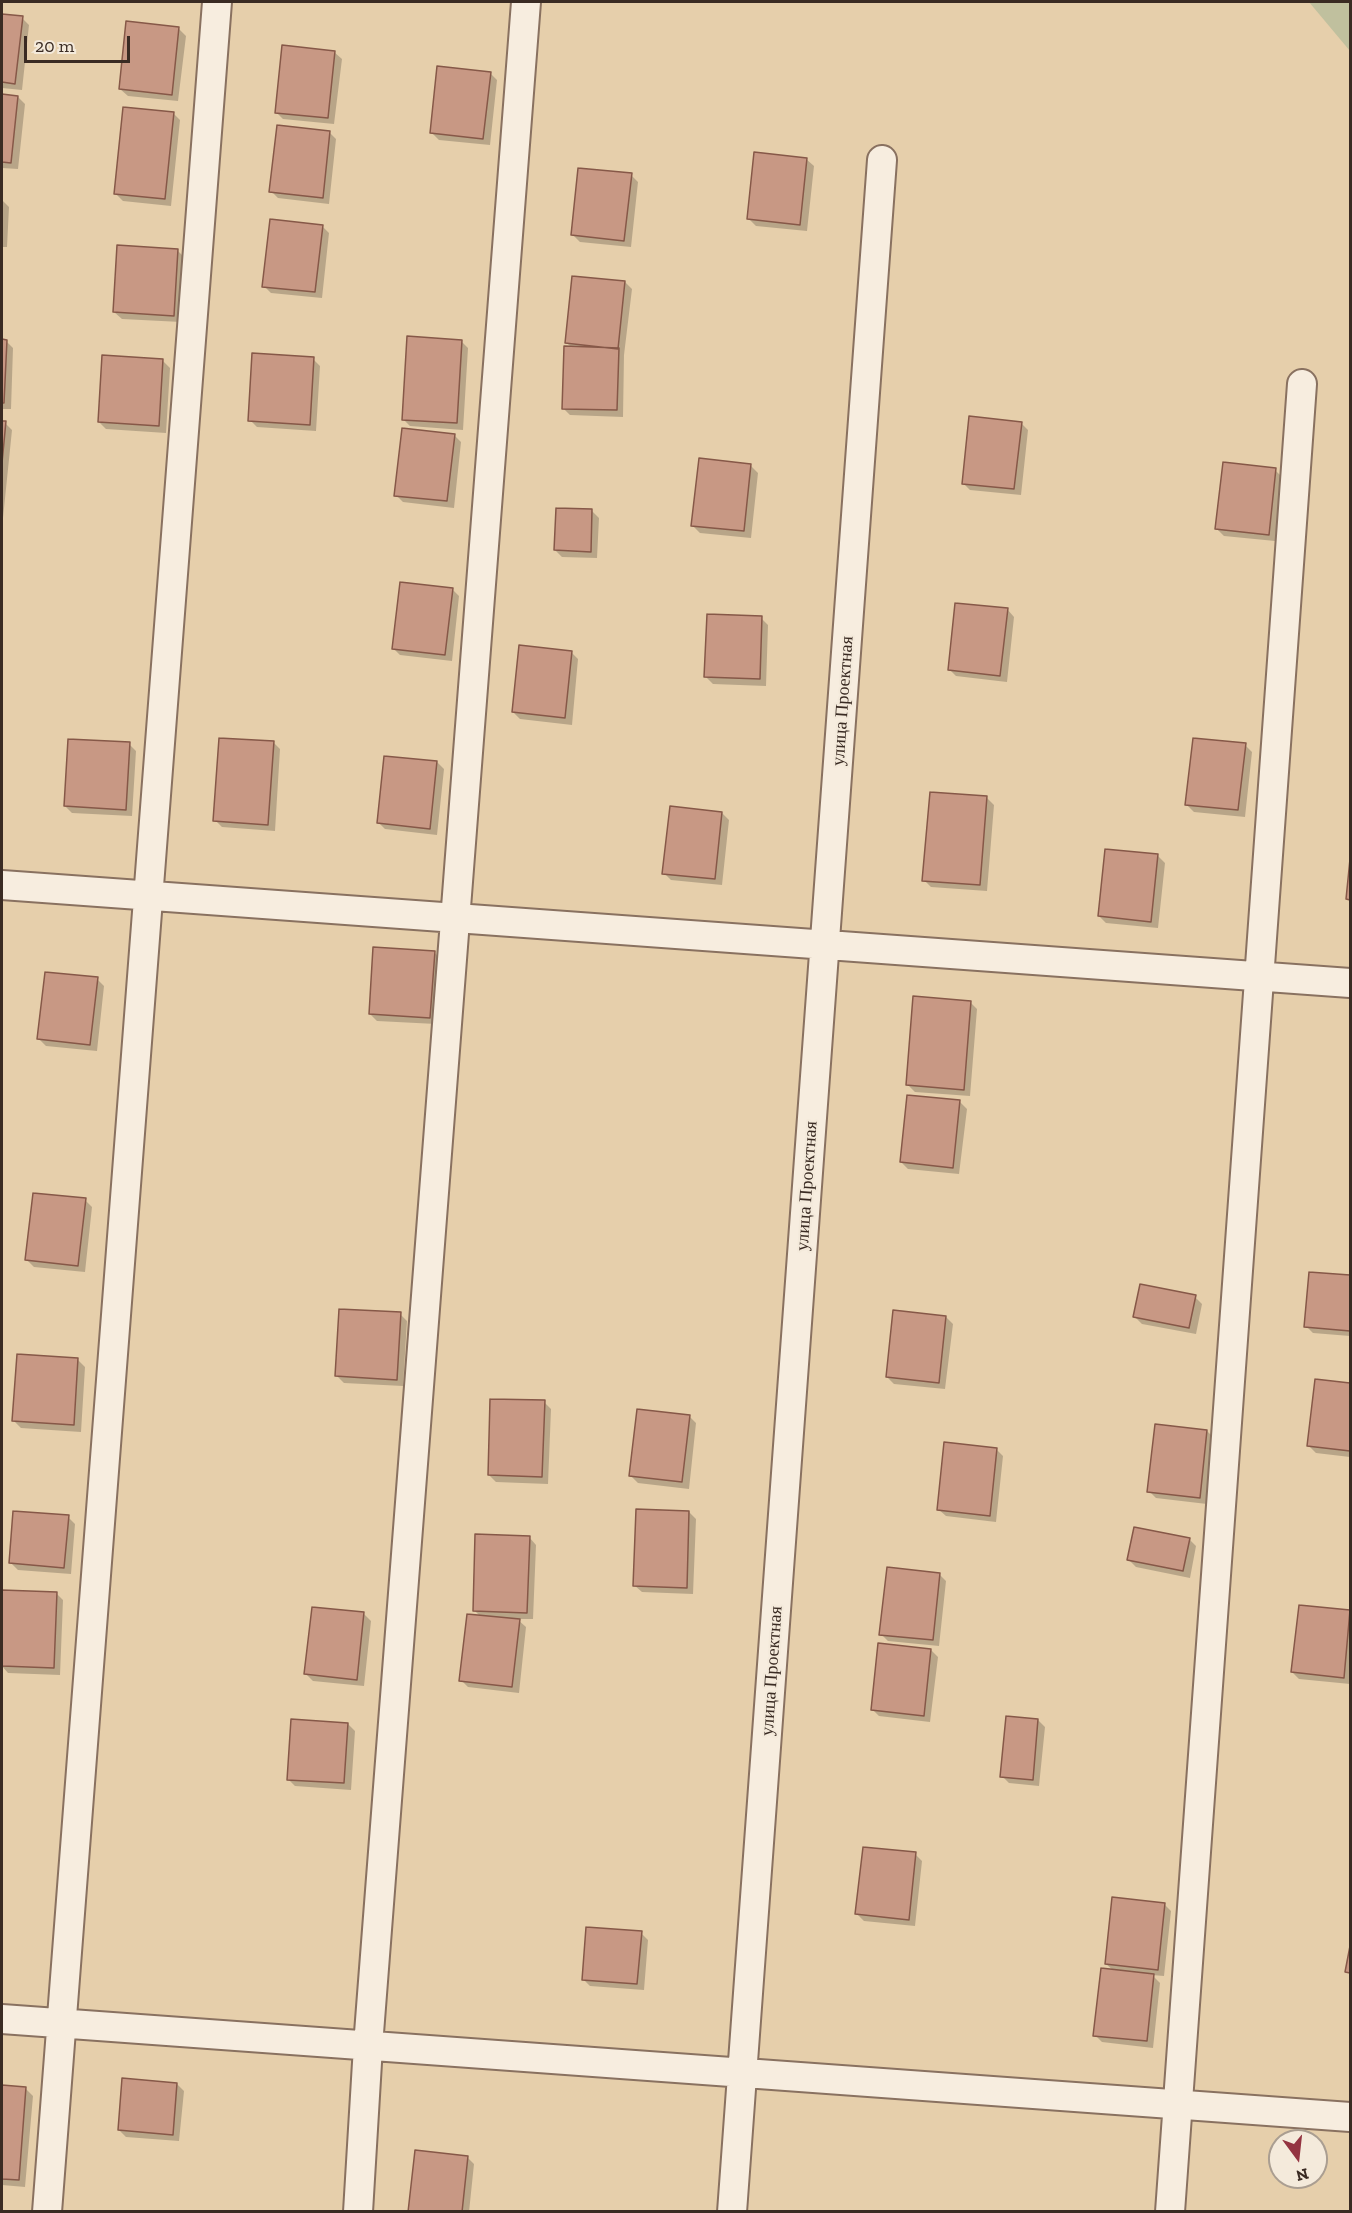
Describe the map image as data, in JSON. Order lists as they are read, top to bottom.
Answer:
{
  "streets": {
    "street": ["улица Проектная"]
  },
  "scale_bar": "20 m",
  "north": "bottom"
}
